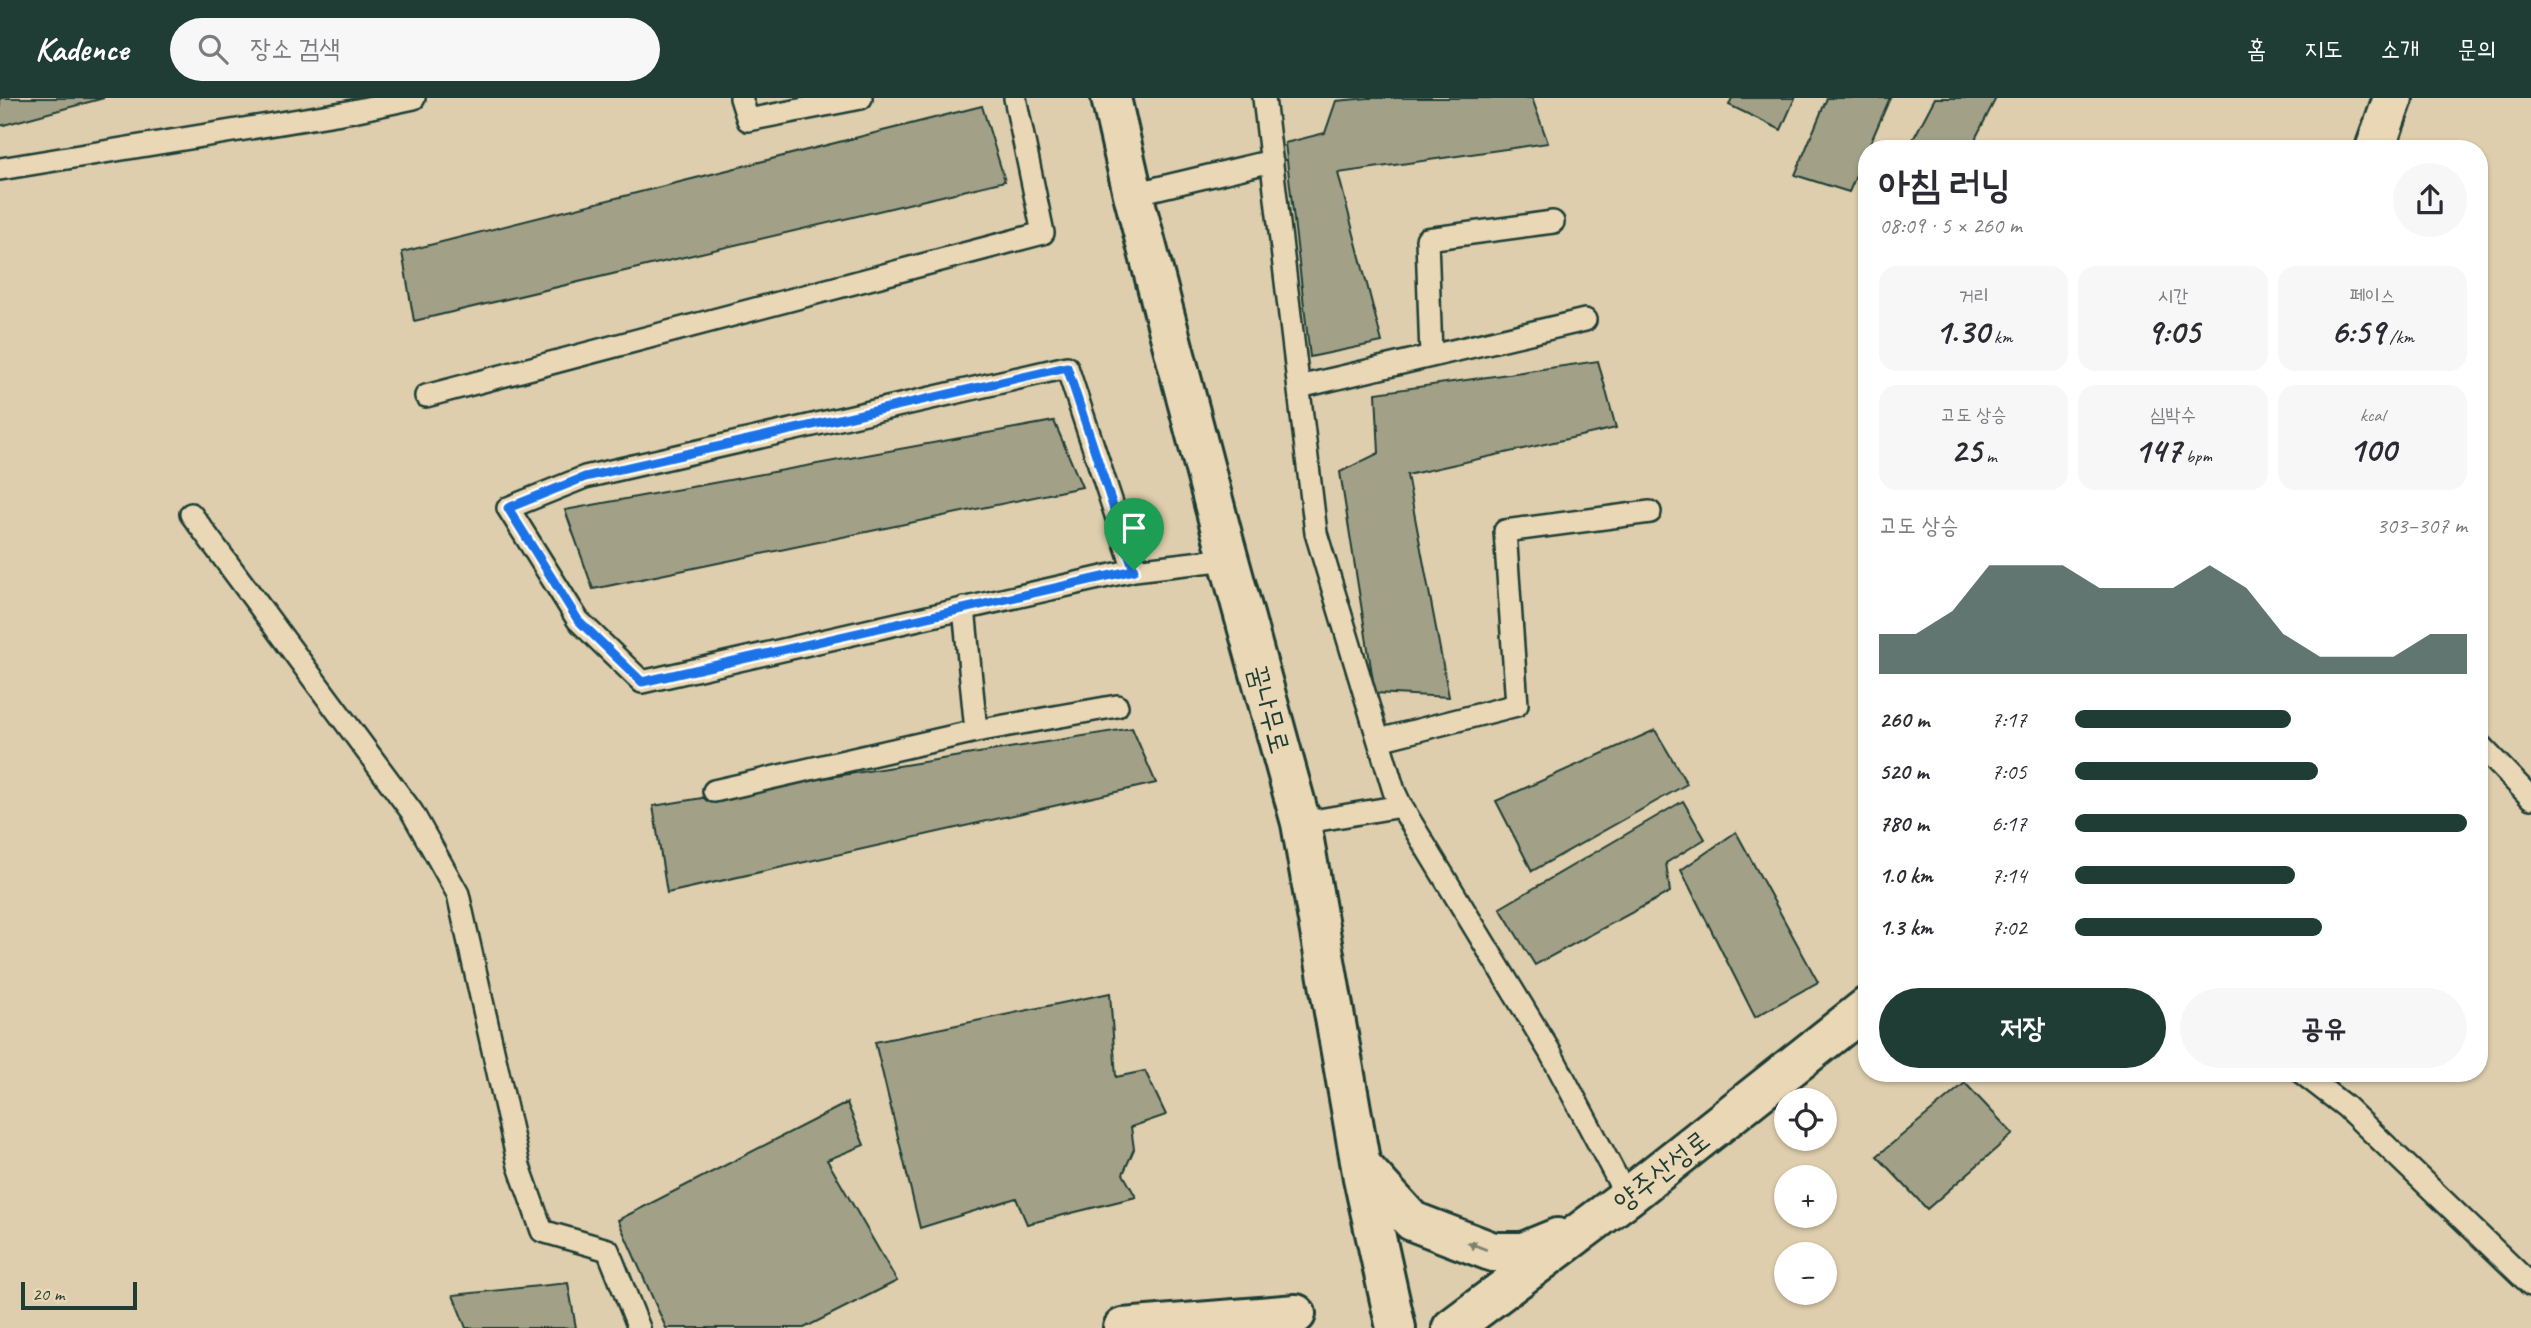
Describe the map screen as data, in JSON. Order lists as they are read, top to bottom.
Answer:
{
  "streets": {
    "street": ["꿈나무로", "양주산성로"]
  },
  "scale_bar": "20 m",
  "page": {
    "header": "Kadence",
    "search": "장소 검색",
    "nav": [
      "홈",
      "지도",
      "소개",
      "문의"
    ],
    "heading": ["아침 러닝", "08:09 · 5 × 260 m"],
    "stats": [
      ["거리", "1.30 km"],
      ["시간", "9:05"],
      ["페이스", "6:59 /km"],
      ["고도 상승", "25 m"],
      ["심박수", "147 bpm"],
      ["kcal", "100"]
    ],
    "chart": ["고도 상승", "303–307 m"],
    "list": [
      {
        "name": "260 m",
        "note": "7:17"
      },
      {
        "name": "520 m",
        "note": "7:05"
      },
      {
        "name": "780 m",
        "note": "6:17"
      },
      {
        "name": "1.0 km",
        "note": "7:14"
      },
      {
        "name": "1.3 km",
        "note": "7:02"
      }
    ],
    "buttons": ["저장", "공유"],
    "map_buttons": ["+", "−"],
    "scale": "20 m"
  }
}
